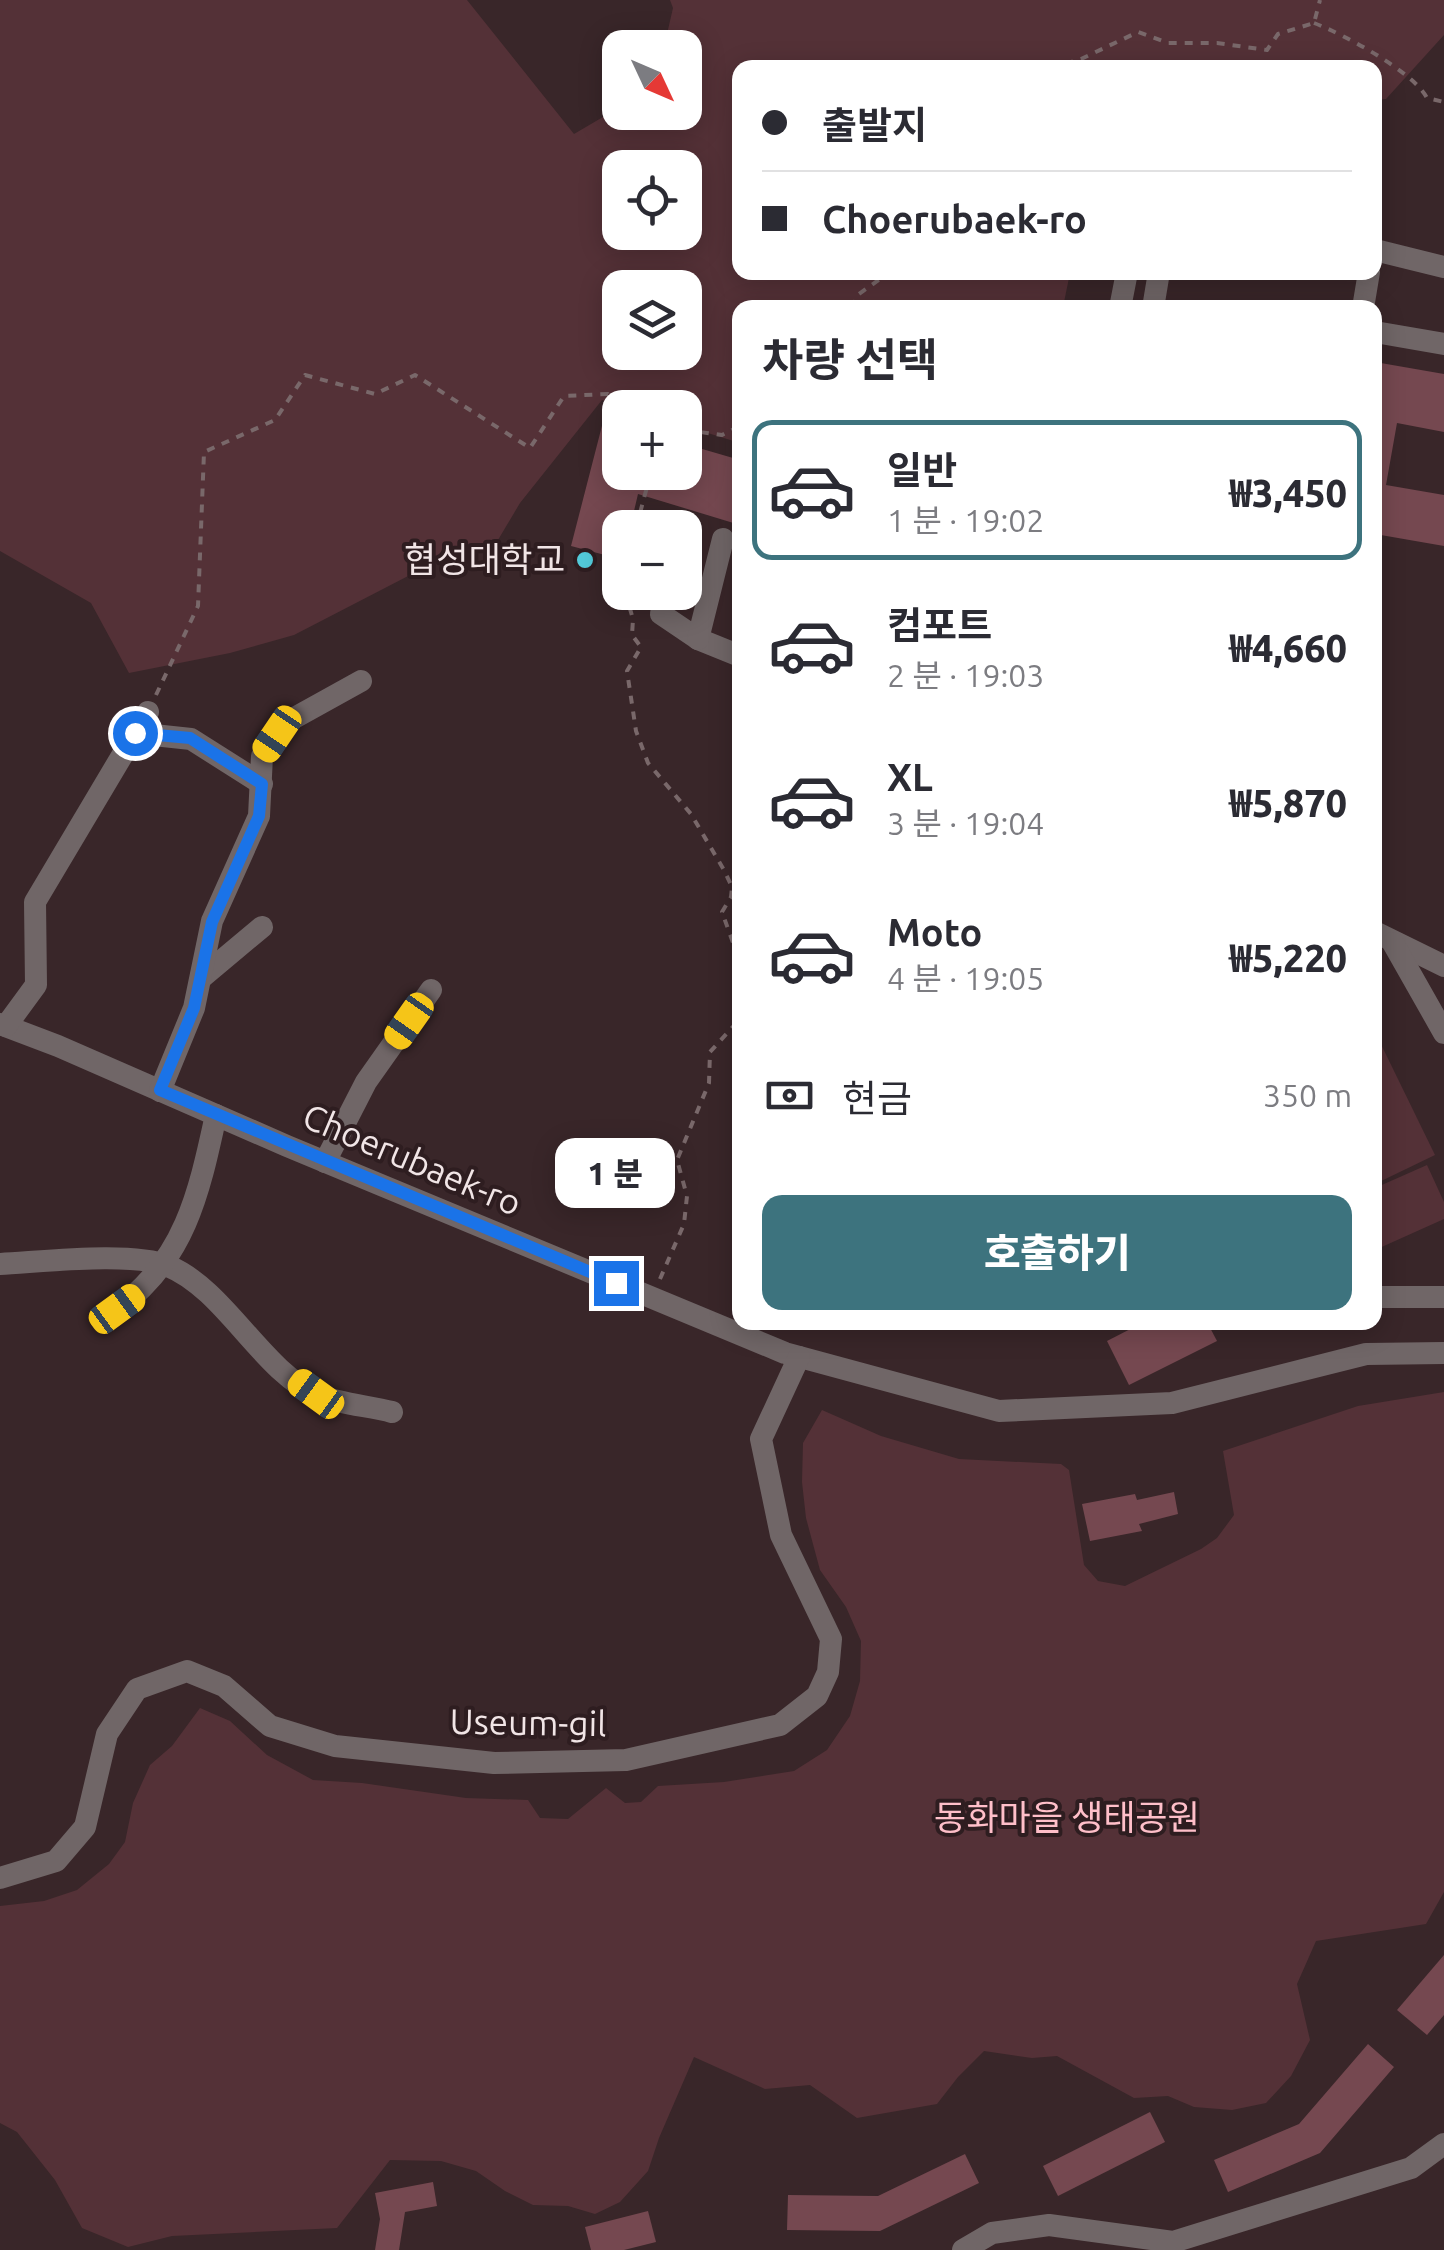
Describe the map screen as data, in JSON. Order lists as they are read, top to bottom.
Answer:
{
  "streets": {
    "street": ["Choerubaek-ro", "Useum-gil"]
  },
  "crossings": [
    ["Choerubaek-ro", "Useum-gil"]
  ],
  "parks": ["동화마을 생태공원"],
  "places": ["협성대학교"],
  "north": "bottom right",
  "page": {
    "map_buttons": ["+", "−"],
    "banner": ["출발지", "Choerubaek-ro"],
    "heading": "차량 선택",
    "list": [
      {
        "name": "일반",
        "note": "1 분 · 19:02",
        "value": "₩3,450"
      },
      {
        "name": "컴포트",
        "note": "2 분 · 19:03",
        "value": "₩4,660"
      },
      {
        "name": "XL",
        "note": "3 분 · 19:04",
        "value": "₩5,870"
      },
      {
        "name": "Moto",
        "note": "4 분 · 19:05",
        "value": "₩5,220"
      }
    ],
    "pay": ["현금", "350 m"],
    "bubble": "1 분",
    "buttons": "호출하기"
  }
}
